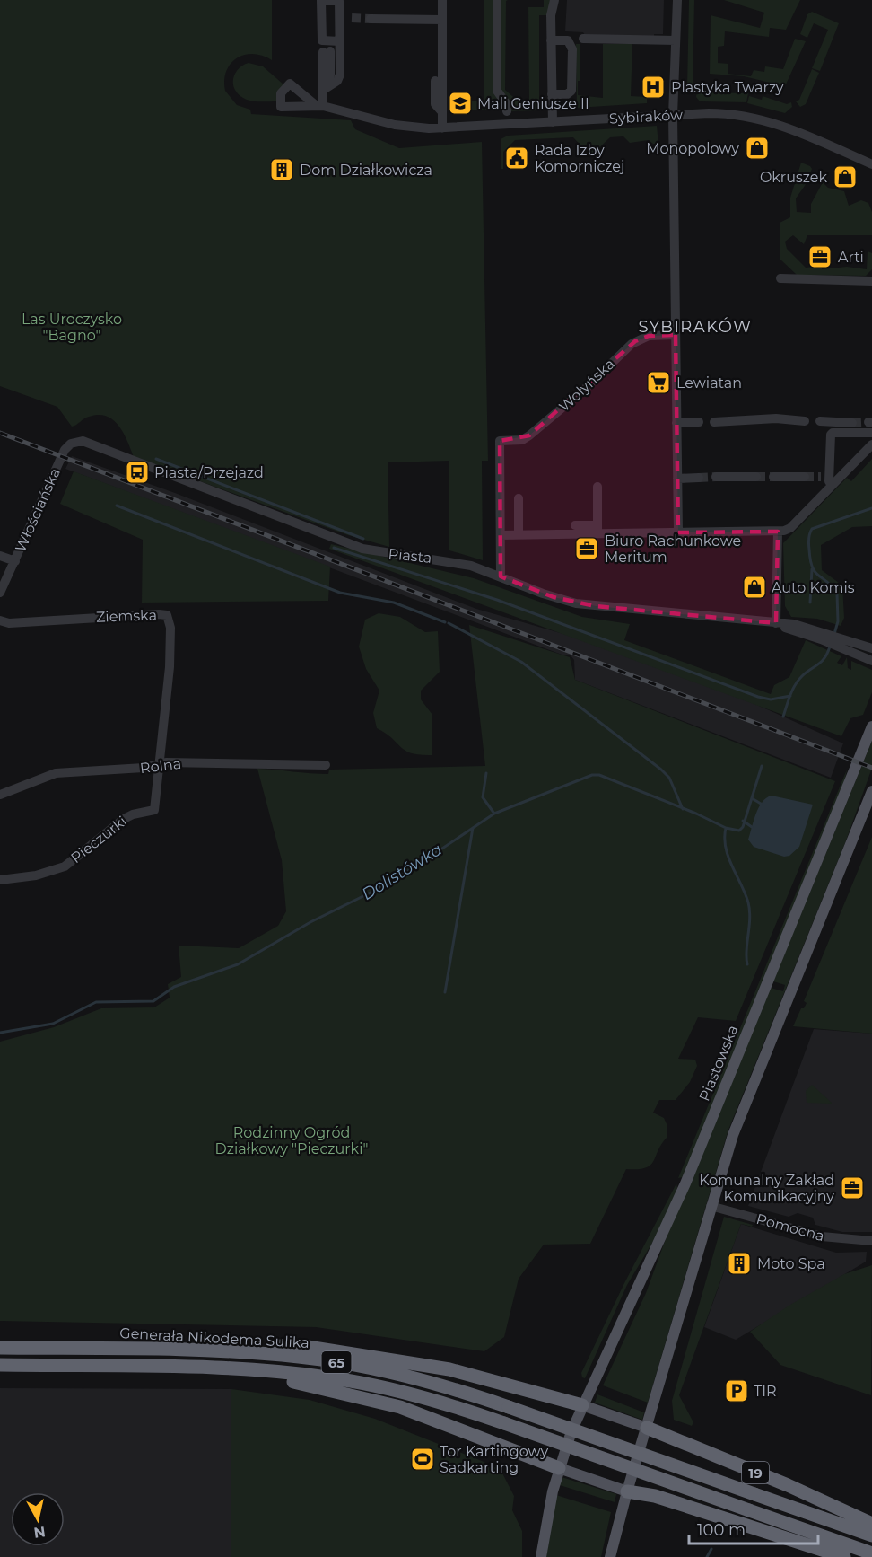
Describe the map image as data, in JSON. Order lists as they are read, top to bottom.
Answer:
{
  "streets": {
    "highway": ["Generała Nikodema Sulika", "65", "19"],
    "main road": ["Piastowska"],
    "street": [
      "Sybiraków",
      "Wołyńska",
      "Włościańska",
      "Piasta",
      "Ziemska",
      "Rolna",
      "Pieczurki",
      "Pomocna"
    ]
  },
  "crossings": [
    ["Włościańska", "Piasta"],
    ["Ziemska", "Rolna"],
    ["Ziemska", "Pieczurki"],
    ["Rolna", "Pieczurki"]
  ],
  "districts": ["SYBIRAKÓW"],
  "water": ["Dolistówka"],
  "parks": ["Las Uroczysko \"Bagno\"", "Rodzinny Ogród Działkowy \"Pieczurki\""],
  "places": {
    "hospital": ["Plastyka Twarzy"],
    "school or university": ["Mali Geniusze II"],
    "shop": ["Monopolowy", "Okruszek", "Auto Komis"],
    "public building": ["Rada Izby Komorniczej"],
    "building": ["Dom Działkowicza", "Moto Spa"],
    "office": ["Arti", "Biuro Rachunkowe Meritum", "Komunalny Zakład Komunikacyjny"],
    "supermarket": ["Lewiatan"],
    "bus stop": ["Piasta/Przejazd"],
    "parking": ["TIR"],
    "sports": ["Tor Kartingowy Sadkarting"]
  },
  "scale_bar": "100 m",
  "north": "bottom"
}
